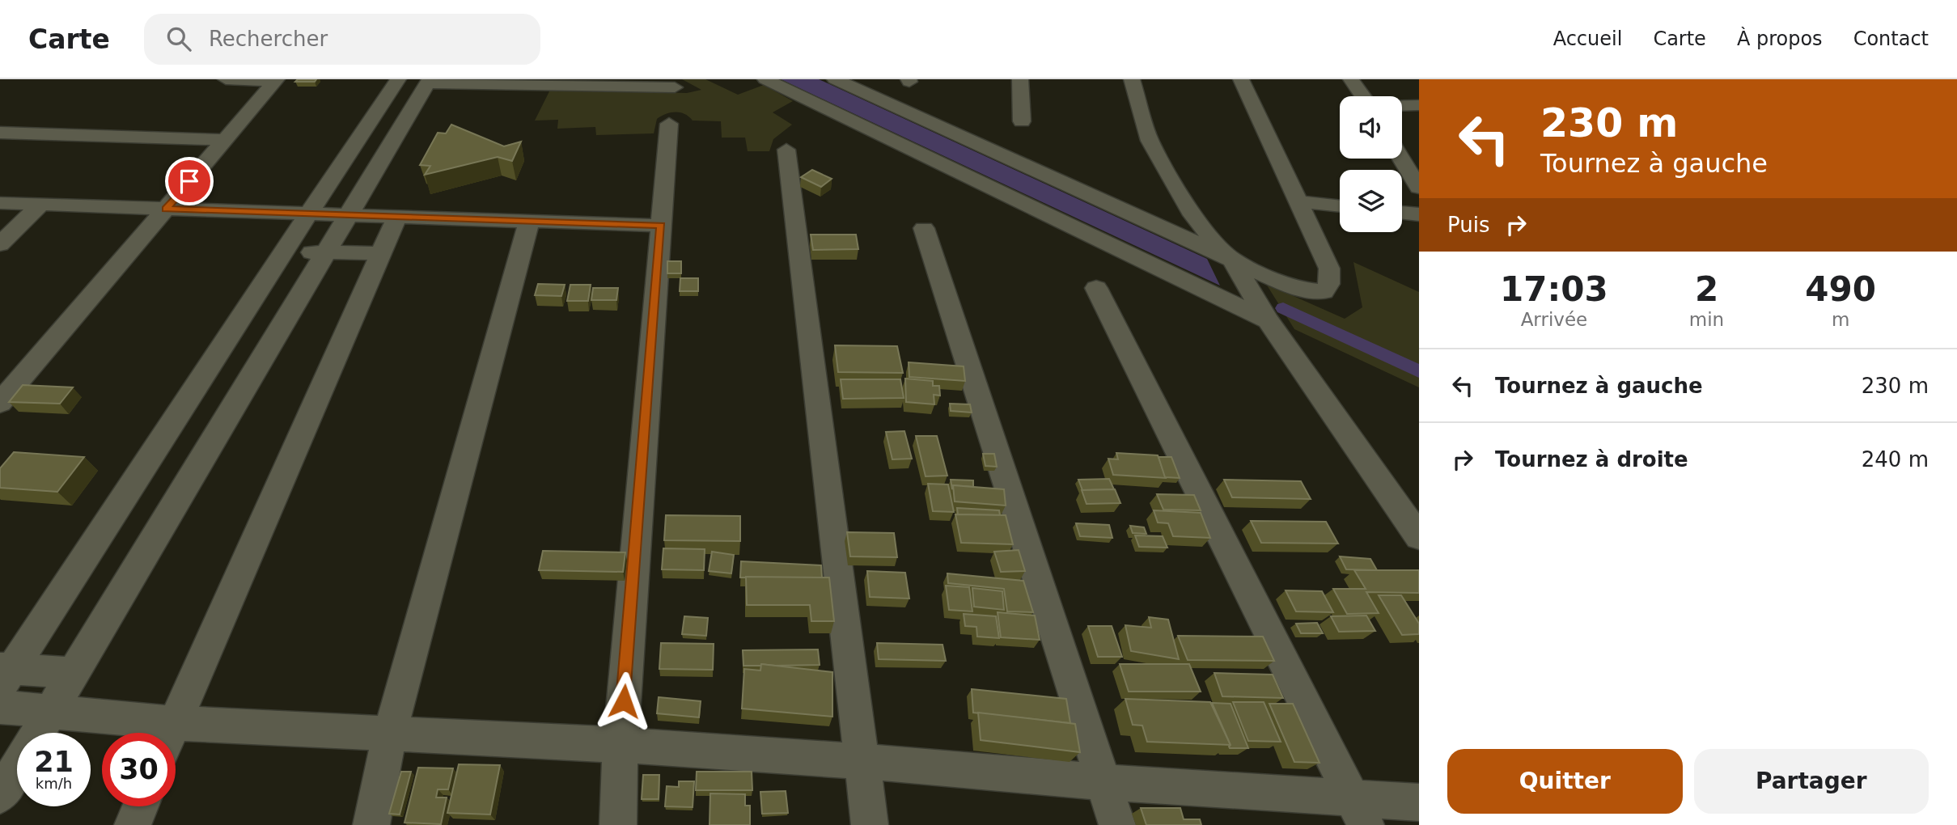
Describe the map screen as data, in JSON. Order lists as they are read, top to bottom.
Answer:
{
  "page": {
    "header": "Carte",
    "search": "Rechercher",
    "nav": [
      "Accueil",
      "Carte",
      "À propos",
      "Contact"
    ],
    "turn": ["230 m", "Tournez à gauche"],
    "then": "Puis",
    "eta": [
      "17:03",
      "Arrivée",
      "2",
      "min",
      "490",
      "m"
    ],
    "list": [
      {
        "name": "Tournez à gauche",
        "value": "230 m"
      },
      {
        "name": "Tournez à droite",
        "value": "240 m"
      }
    ],
    "speed": "21 km/h",
    "limit": "30",
    "buttons": ["Quitter", "Partager"]
  }
}
